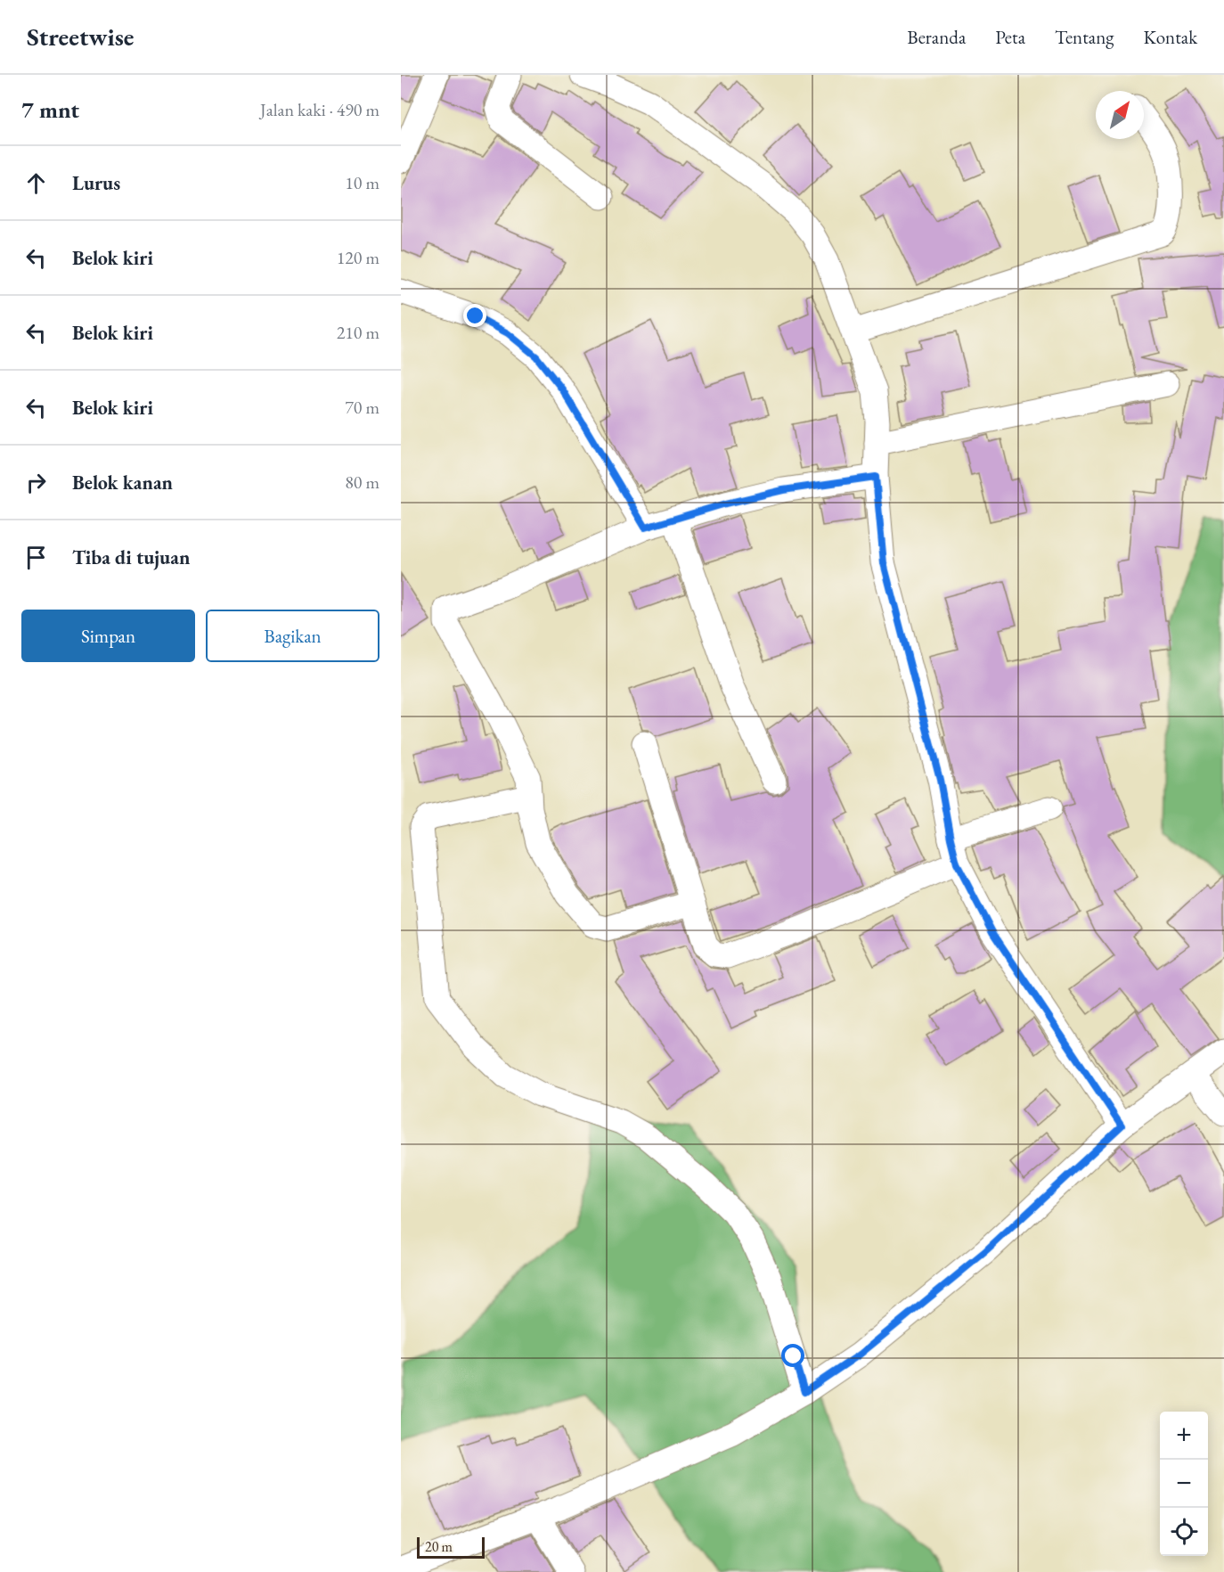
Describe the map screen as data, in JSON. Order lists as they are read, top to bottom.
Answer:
{
  "scale_bar": "20 m",
  "north": "top right",
  "page": {
    "header": "Streetwise",
    "nav": [
      "Beranda",
      "Peta",
      "Tentang",
      "Kontak"
    ],
    "heading": ["7 mnt", "Jalan kaki · 490 m"],
    "list": [
      ["Lurus", "10 m"],
      ["Belok kiri", "120 m"],
      ["Belok kiri", "210 m"],
      ["Belok kiri", "70 m"],
      ["Belok kanan", "80 m"],
      "Tiba di tujuan"
    ],
    "buttons": ["Simpan", "Bagikan"],
    "map_buttons": ["+", "−"],
    "scale": "20 m"
  }
}
